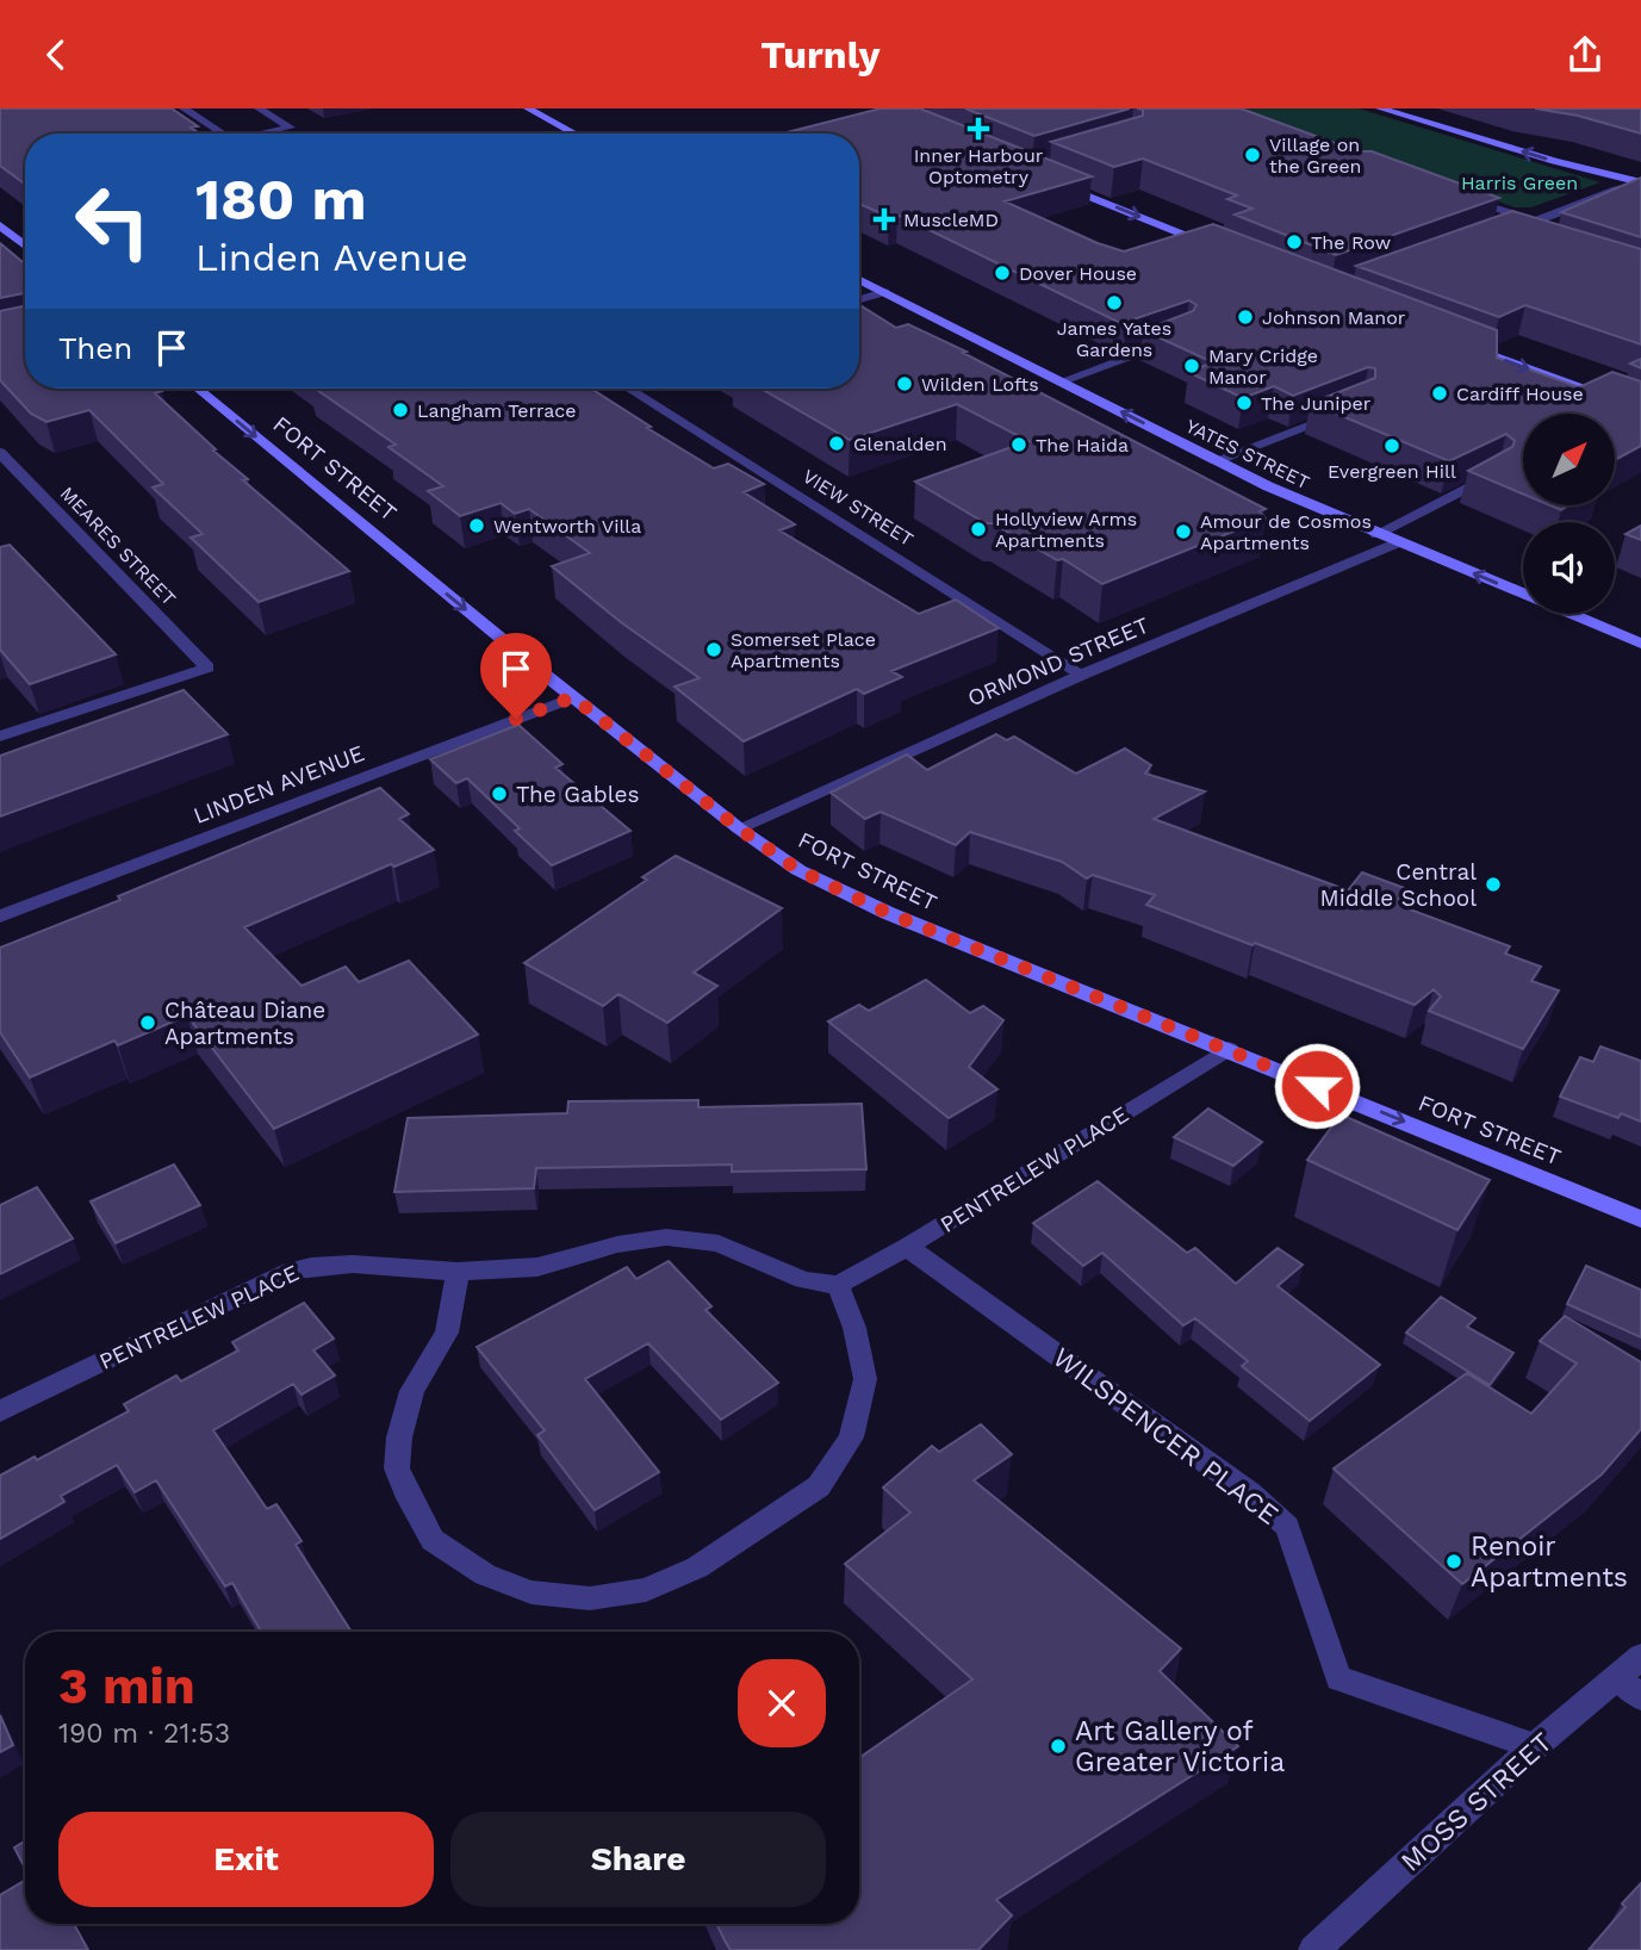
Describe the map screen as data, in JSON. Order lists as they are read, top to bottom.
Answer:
{
  "streets": {
    "main road": ["YATES STREET", "FORT STREET"],
    "street": [
      "VIEW STREET",
      "MEARES STREET",
      "ORMOND STREET",
      "LINDEN AVENUE",
      "PENTRELEW PLACE",
      "WILSPENCER PLACE",
      "MOSS STREET"
    ]
  },
  "crossings": [
    ["YATES STREET", "ORMOND STREET"],
    ["FORT STREET", "ORMOND STREET"],
    ["FORT STREET", "LINDEN AVENUE"],
    ["FORT STREET", "PENTRELEW PLACE"],
    ["VIEW STREET", "ORMOND STREET"],
    ["PENTRELEW PLACE", "WILSPENCER PLACE"],
    ["WILSPENCER PLACE", "MOSS STREET"]
  ],
  "one_way": ["YATES STREET", "FORT STREET"],
  "parks": ["Harris Green"],
  "places": {
    "health": ["Inner Harbour Optometry", "MuscleMD"],
    "other": [
      "Village on the Green",
      "The Row",
      "Dover House",
      "James Yates Gardens",
      "Johnson Manor",
      "Mary Cridge Manor",
      "Wilden Lofts",
      "Cardiff House",
      "The Juniper",
      "Langham Terrace",
      "Glenalden",
      "The Haida",
      "Evergreen Hill",
      "Wentworth Villa",
      "Hollyview Arms Apartments",
      "Amour de Cosmos Apartments",
      "Somerset Place Apartments",
      "The Gables",
      "Central Middle School",
      "Château Diane Apartments",
      "Renoir Apartments",
      "Art Gallery of Greater Victoria"
    ]
  },
  "north": "top right",
  "page": {
    "header": "Turnly",
    "turn": ["180 m", "Linden Avenue"],
    "then": "Then",
    "heading": ["3 min", "190 m · 21:53"],
    "buttons": ["Exit", "Share"]
  }
}
